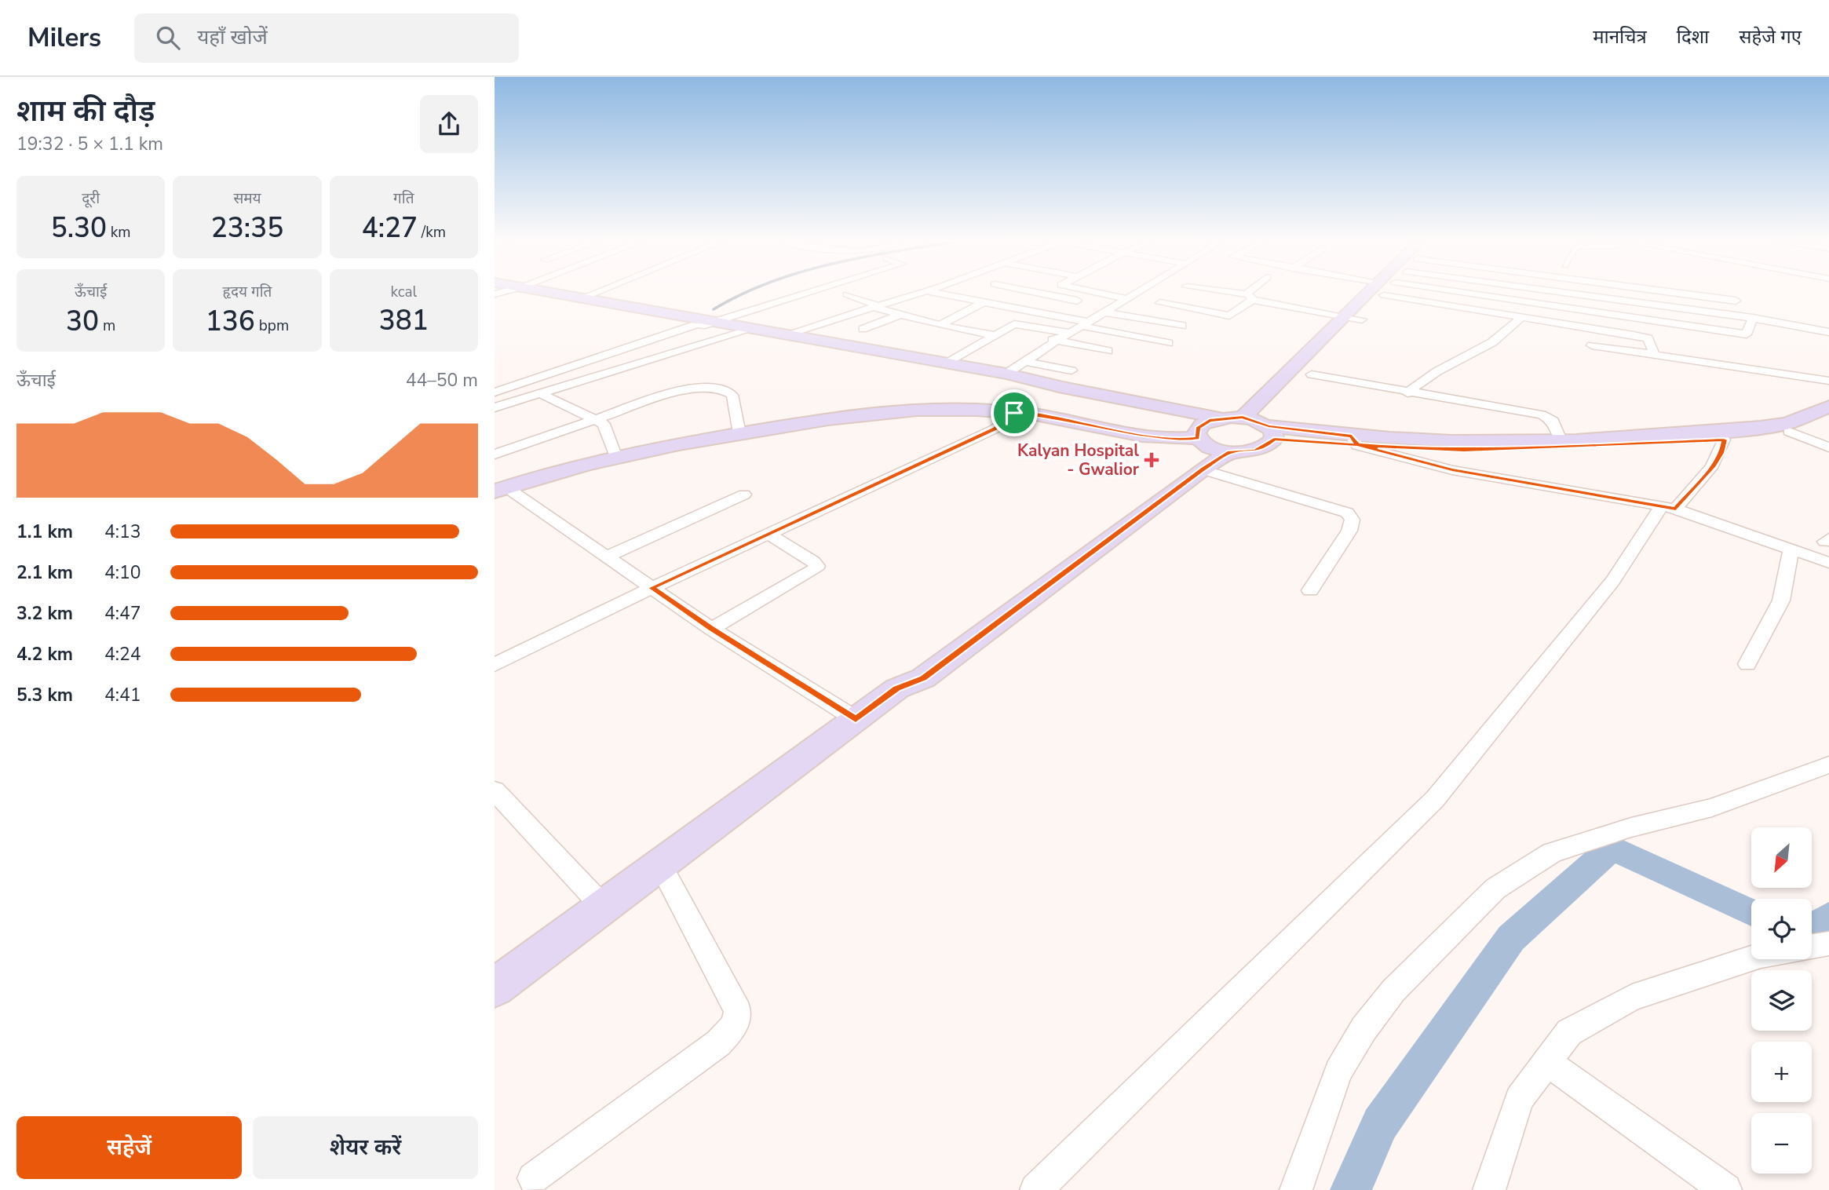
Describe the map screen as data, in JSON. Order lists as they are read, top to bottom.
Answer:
{
  "places": {
    "health": ["Kalyan Hospital - Gwalior"]
  },
  "north": "bottom left",
  "page": {
    "header": "Milers",
    "search": "यहाँ खोजें",
    "nav": ["मानचित्र", "दिशा", "सहेजे गए"],
    "heading": ["शाम की दौड़", "19:32 · 5 × 1.1 km"],
    "stats": [
      ["दूरी", "5.30 km"],
      ["समय", "23:35"],
      ["गति", "4:27 /km"],
      ["ऊँचाई", "30 m"],
      ["हृदय गति", "136 bpm"],
      ["kcal", "381"]
    ],
    "chart": ["ऊँचाई", "44–50 m"],
    "list": [
      {
        "name": "1.1 km",
        "note": "4:13"
      },
      {
        "name": "2.1 km",
        "note": "4:10"
      },
      {
        "name": "3.2 km",
        "note": "4:47"
      },
      {
        "name": "4.2 km",
        "note": "4:24"
      },
      {
        "name": "5.3 km",
        "note": "4:41"
      }
    ],
    "map_buttons": ["+", "−"],
    "buttons": ["सहेजें", "शेयर करें"]
  }
}
